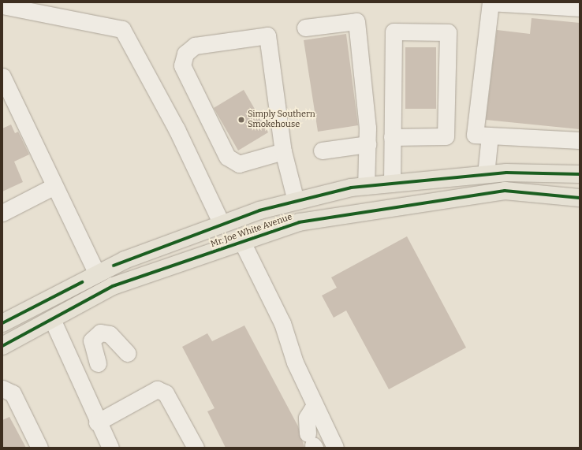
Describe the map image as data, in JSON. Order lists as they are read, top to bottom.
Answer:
{
  "streets": {
    "main road": ["Mr. Joe White Avenue"]
  },
  "places": ["Simply Southern Smokehouse"]
}
